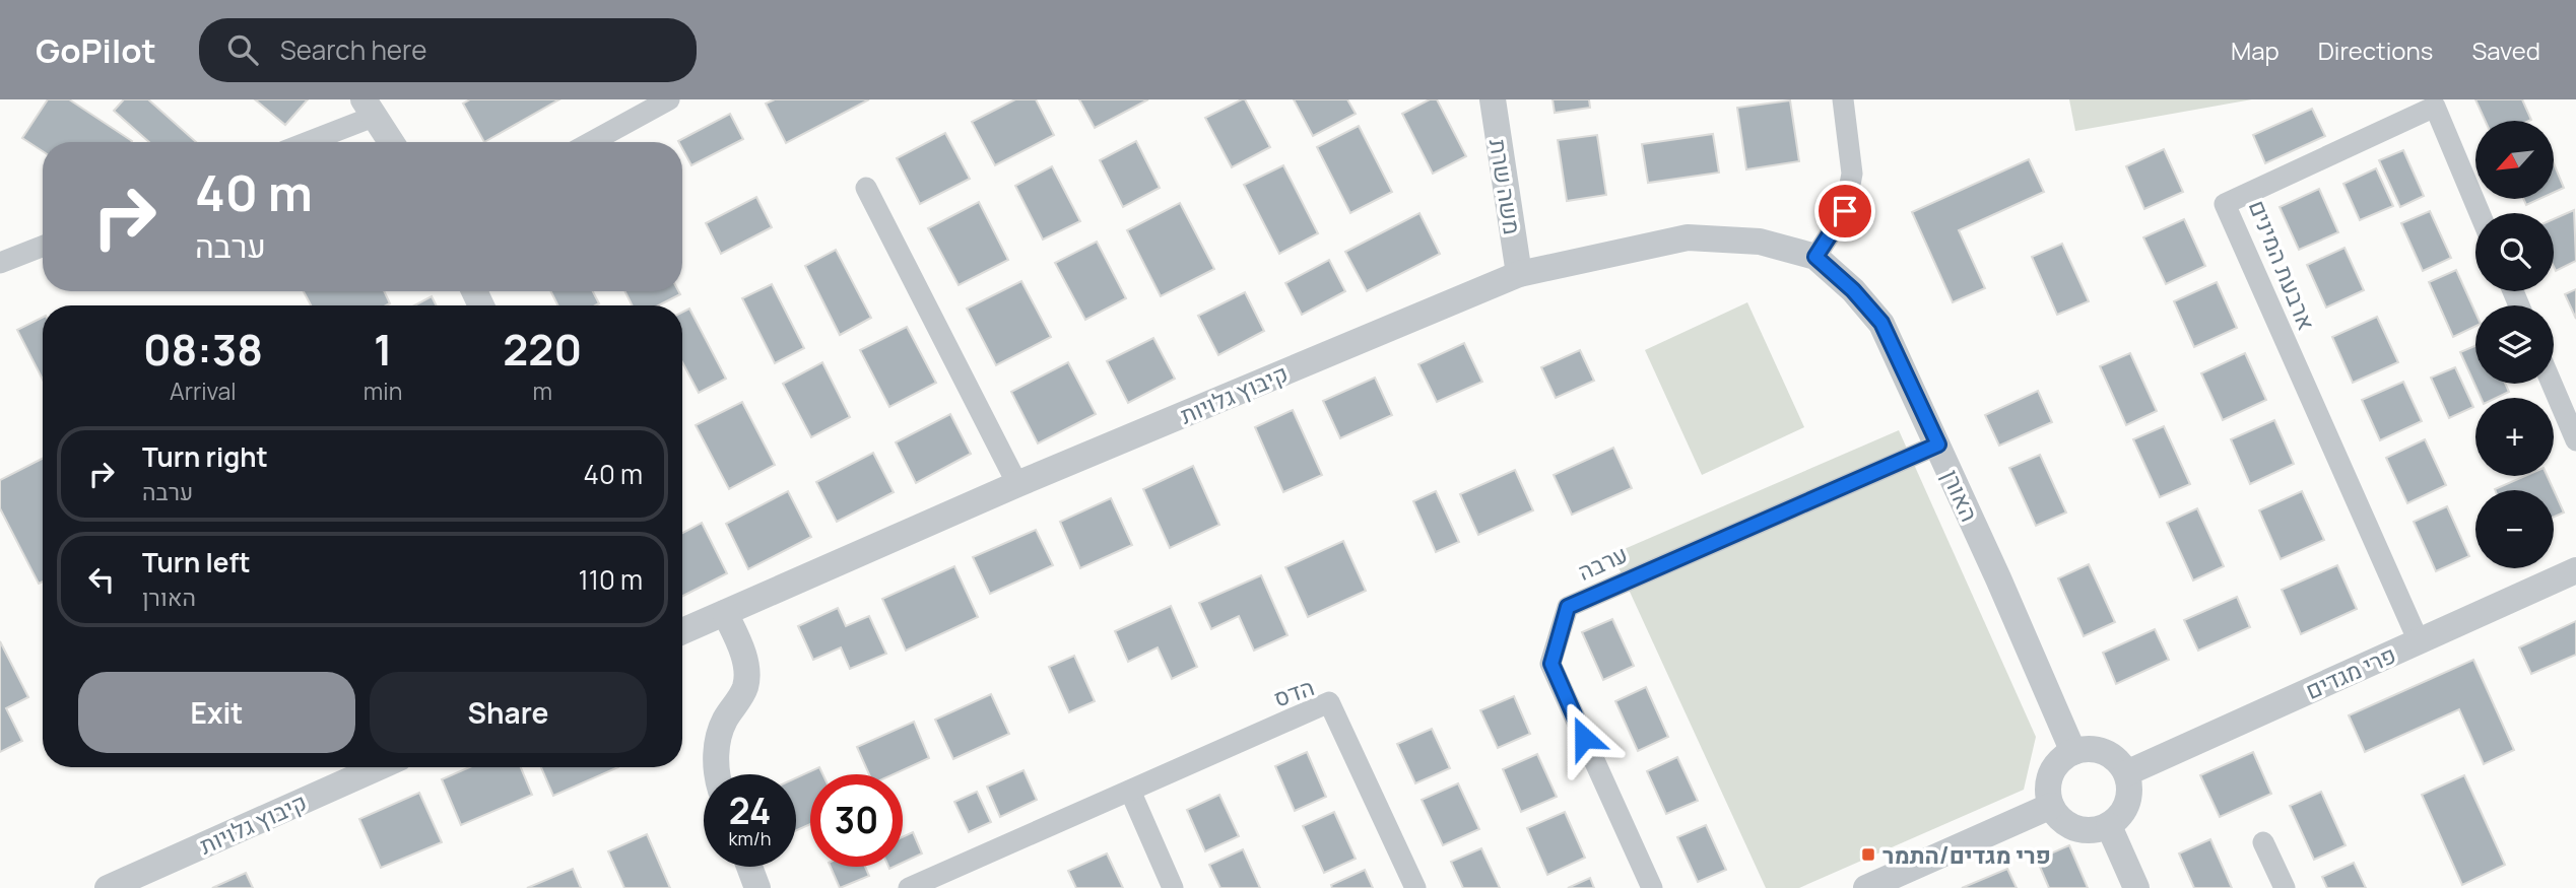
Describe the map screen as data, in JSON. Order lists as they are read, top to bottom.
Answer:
{
  "streets": {
    "street": [
      "משה שרת",
      "ארבעת המינים",
      "קיבוץ גלויות",
      "האורן",
      "ערבה",
      "פרי מגדים",
      "הדס"
    ]
  },
  "crossings": [
    ["משה שרת", "קיבוץ גלויות"],
    ["ארבעת המינים", "פרי מגדים"],
    ["קיבוץ גלויות", "האורן"],
    ["האורן", "ערבה"],
    ["האורן", "פרי מגדים"]
  ],
  "places": {
    "transit": ["פרי מגדים/התמר"]
  },
  "north": "bottom left",
  "page": {
    "header": "GoPilot",
    "search": "Search here",
    "nav": ["Map", "Directions", "Saved"],
    "map_buttons": ["+", "−"],
    "turn": ["40 m", "ערבה"],
    "eta": [
      "08:38",
      "Arrival",
      "1",
      "min",
      "220",
      "m"
    ],
    "list": [
      {
        "name": "Turn right",
        "note": "ערבה",
        "value": "40 m"
      },
      {
        "name": "Turn left",
        "note": "האורן",
        "value": "110 m"
      }
    ],
    "buttons": ["Exit", "Share"],
    "speed": "24 km/h",
    "limit": "30"
  }
}
